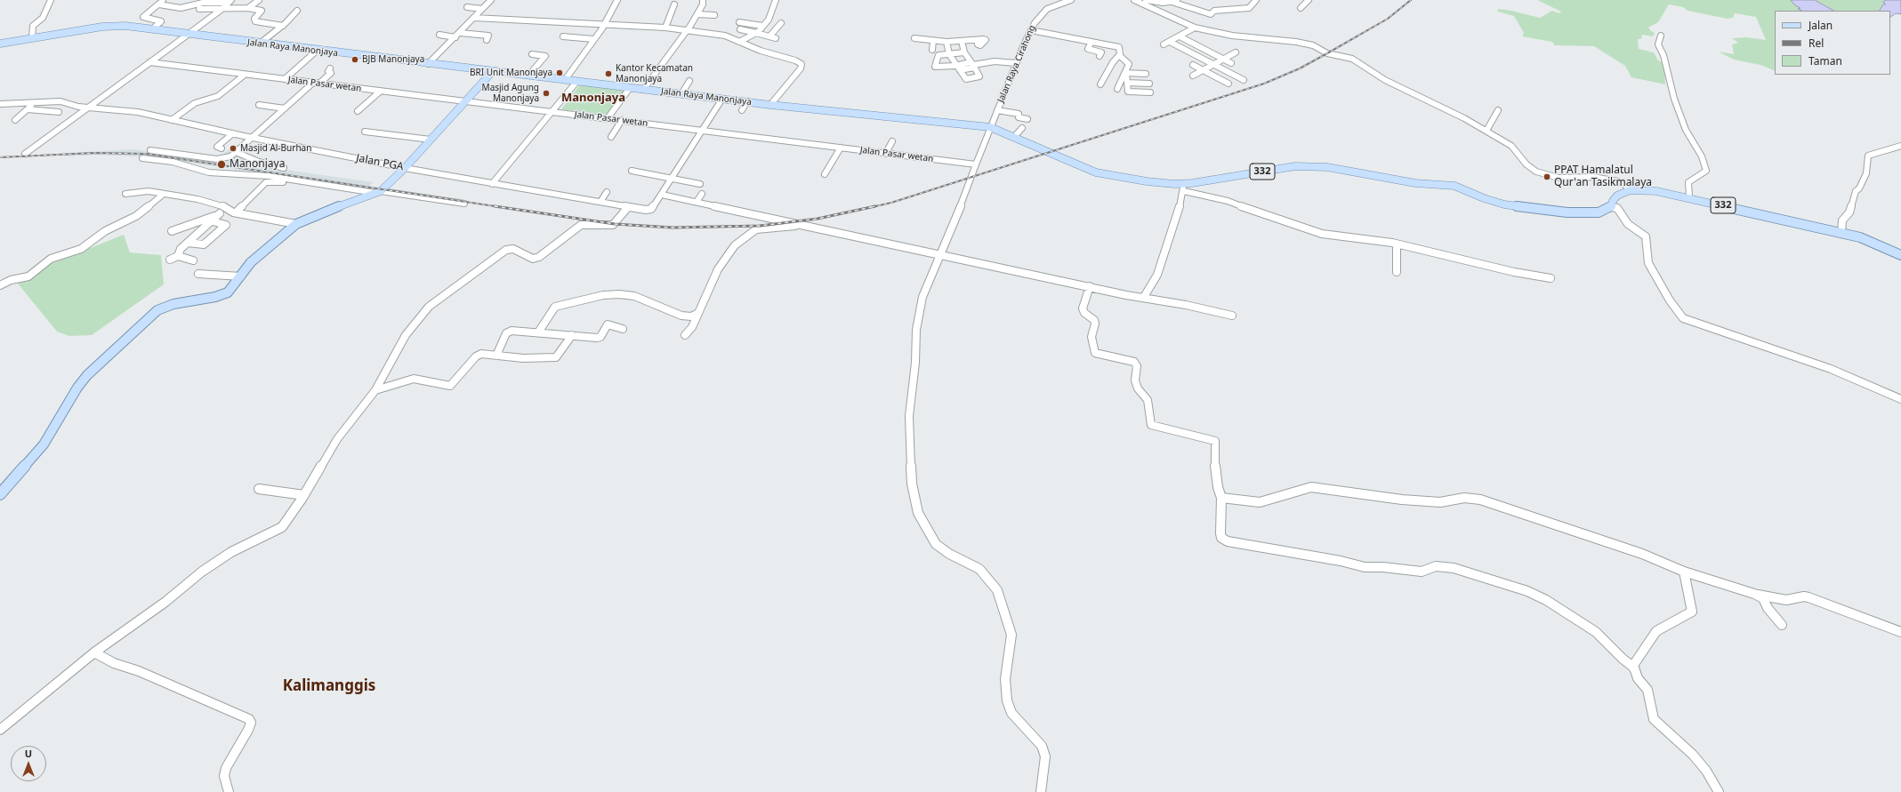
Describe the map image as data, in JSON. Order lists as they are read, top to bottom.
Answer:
{
  "streets": {
    "main road": ["Jalan Raya Manonjaya", "332"],
    "street": ["Jalan Raya Cirahong", "Jalan Pasar wetan", "Jalan PGA"]
  },
  "crossings": [
    ["Jalan Raya Manonjaya", "Jalan Raya Cirahong"],
    ["Jalan Raya Manonjaya", "332"],
    ["Jalan Raya Cirahong", "Jalan Pasar wetan"],
    ["Jalan Raya Cirahong", "332"]
  ],
  "districts": ["Manonjaya", "Kalimanggis"],
  "places": [
    "BJB Manonjaya",
    "BRI Unit Manonjaya",
    "Kantor Kecamatan Manonjaya",
    "Masjid Agung Manonjaya",
    "Masjid Al-Burhan",
    "Manonjaya",
    "PPAT Hamalatul Qur'an Tasikmalaya"
  ],
  "legend": ["Jalan", "Rel", "Taman"],
  "north": "top"
}
